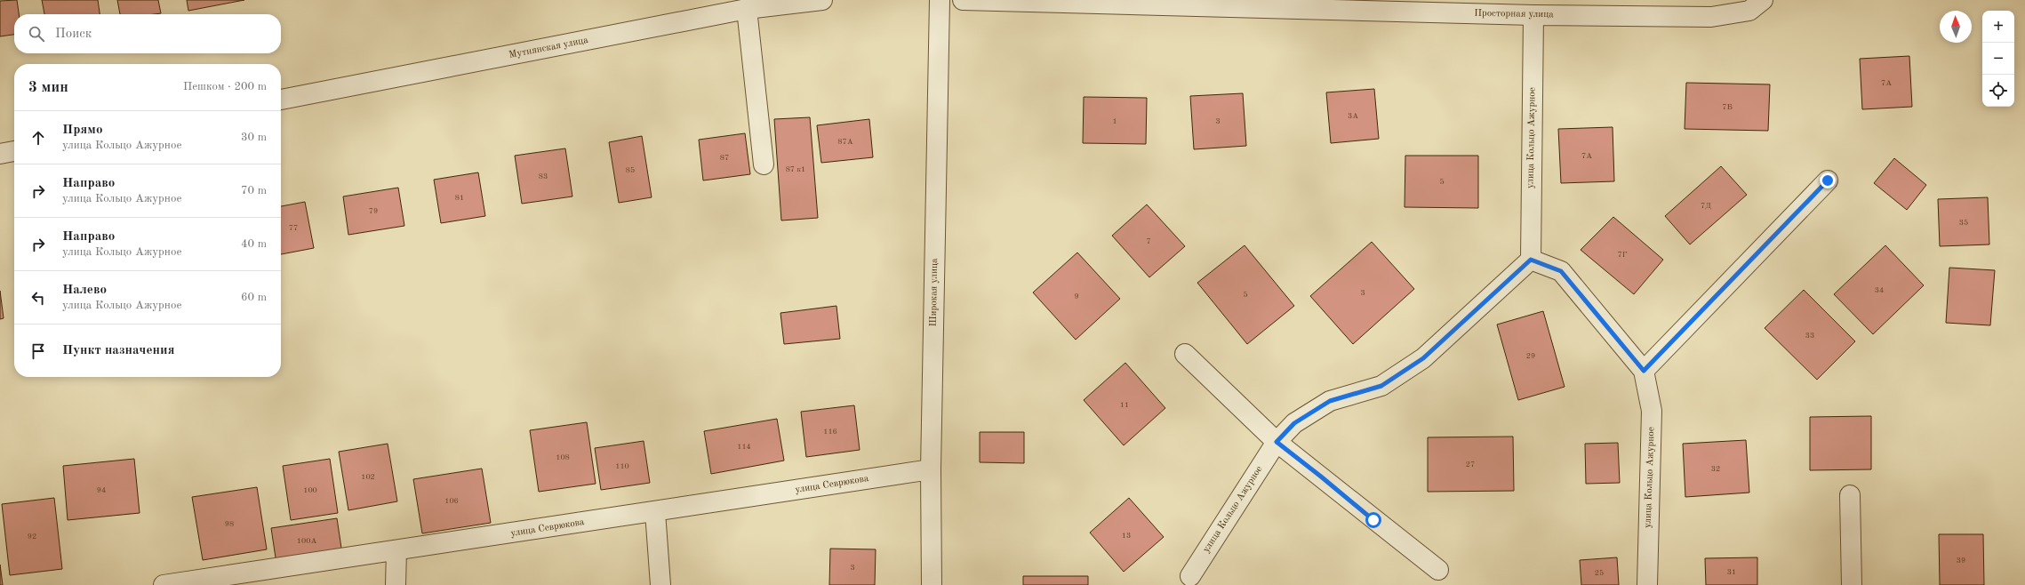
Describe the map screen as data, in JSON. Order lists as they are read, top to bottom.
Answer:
{
  "streets": {
    "street": [
      "Просторная улица",
      "Мутнянская улица",
      "улица Кольцо Ажурное",
      "Широкая улица",
      "улица Севрюкова"
    ]
  },
  "crossings": [
    ["Просторная улица", "улица Кольцо Ажурное"],
    ["Широкая улица", "улица Севрюкова"]
  ],
  "house_numbers": [
    "7А",
    "7Б",
    "3А",
    "1",
    "3",
    "87А",
    "7А",
    "87",
    "87 к1",
    "85",
    "83",
    "5",
    "81",
    "7Д",
    "79",
    "35",
    "77",
    "7",
    "7Г",
    "34",
    "3",
    "5",
    "9",
    "33",
    "29",
    "11",
    "116",
    "114",
    "108",
    "27",
    "110",
    "32",
    "102",
    "94",
    "100",
    "106",
    "98",
    "13",
    "92",
    "100А",
    "39",
    "3",
    "31",
    "25"
  ],
  "north": "top",
  "page": {
    "map_buttons": ["+", "−"],
    "search": "Поиск",
    "heading": ["3 мин", "Пешком · 200 m"],
    "list": [
      ["Прямо", "улица Кольцо Ажурное", "30 m"],
      ["Направо", "улица Кольцо Ажурное", "70 m"],
      ["Направо", "улица Кольцо Ажурное", "40 m"],
      ["Налево", "улица Кольцо Ажурное", "60 m"],
      "Пункт назначения"
    ]
  }
}
